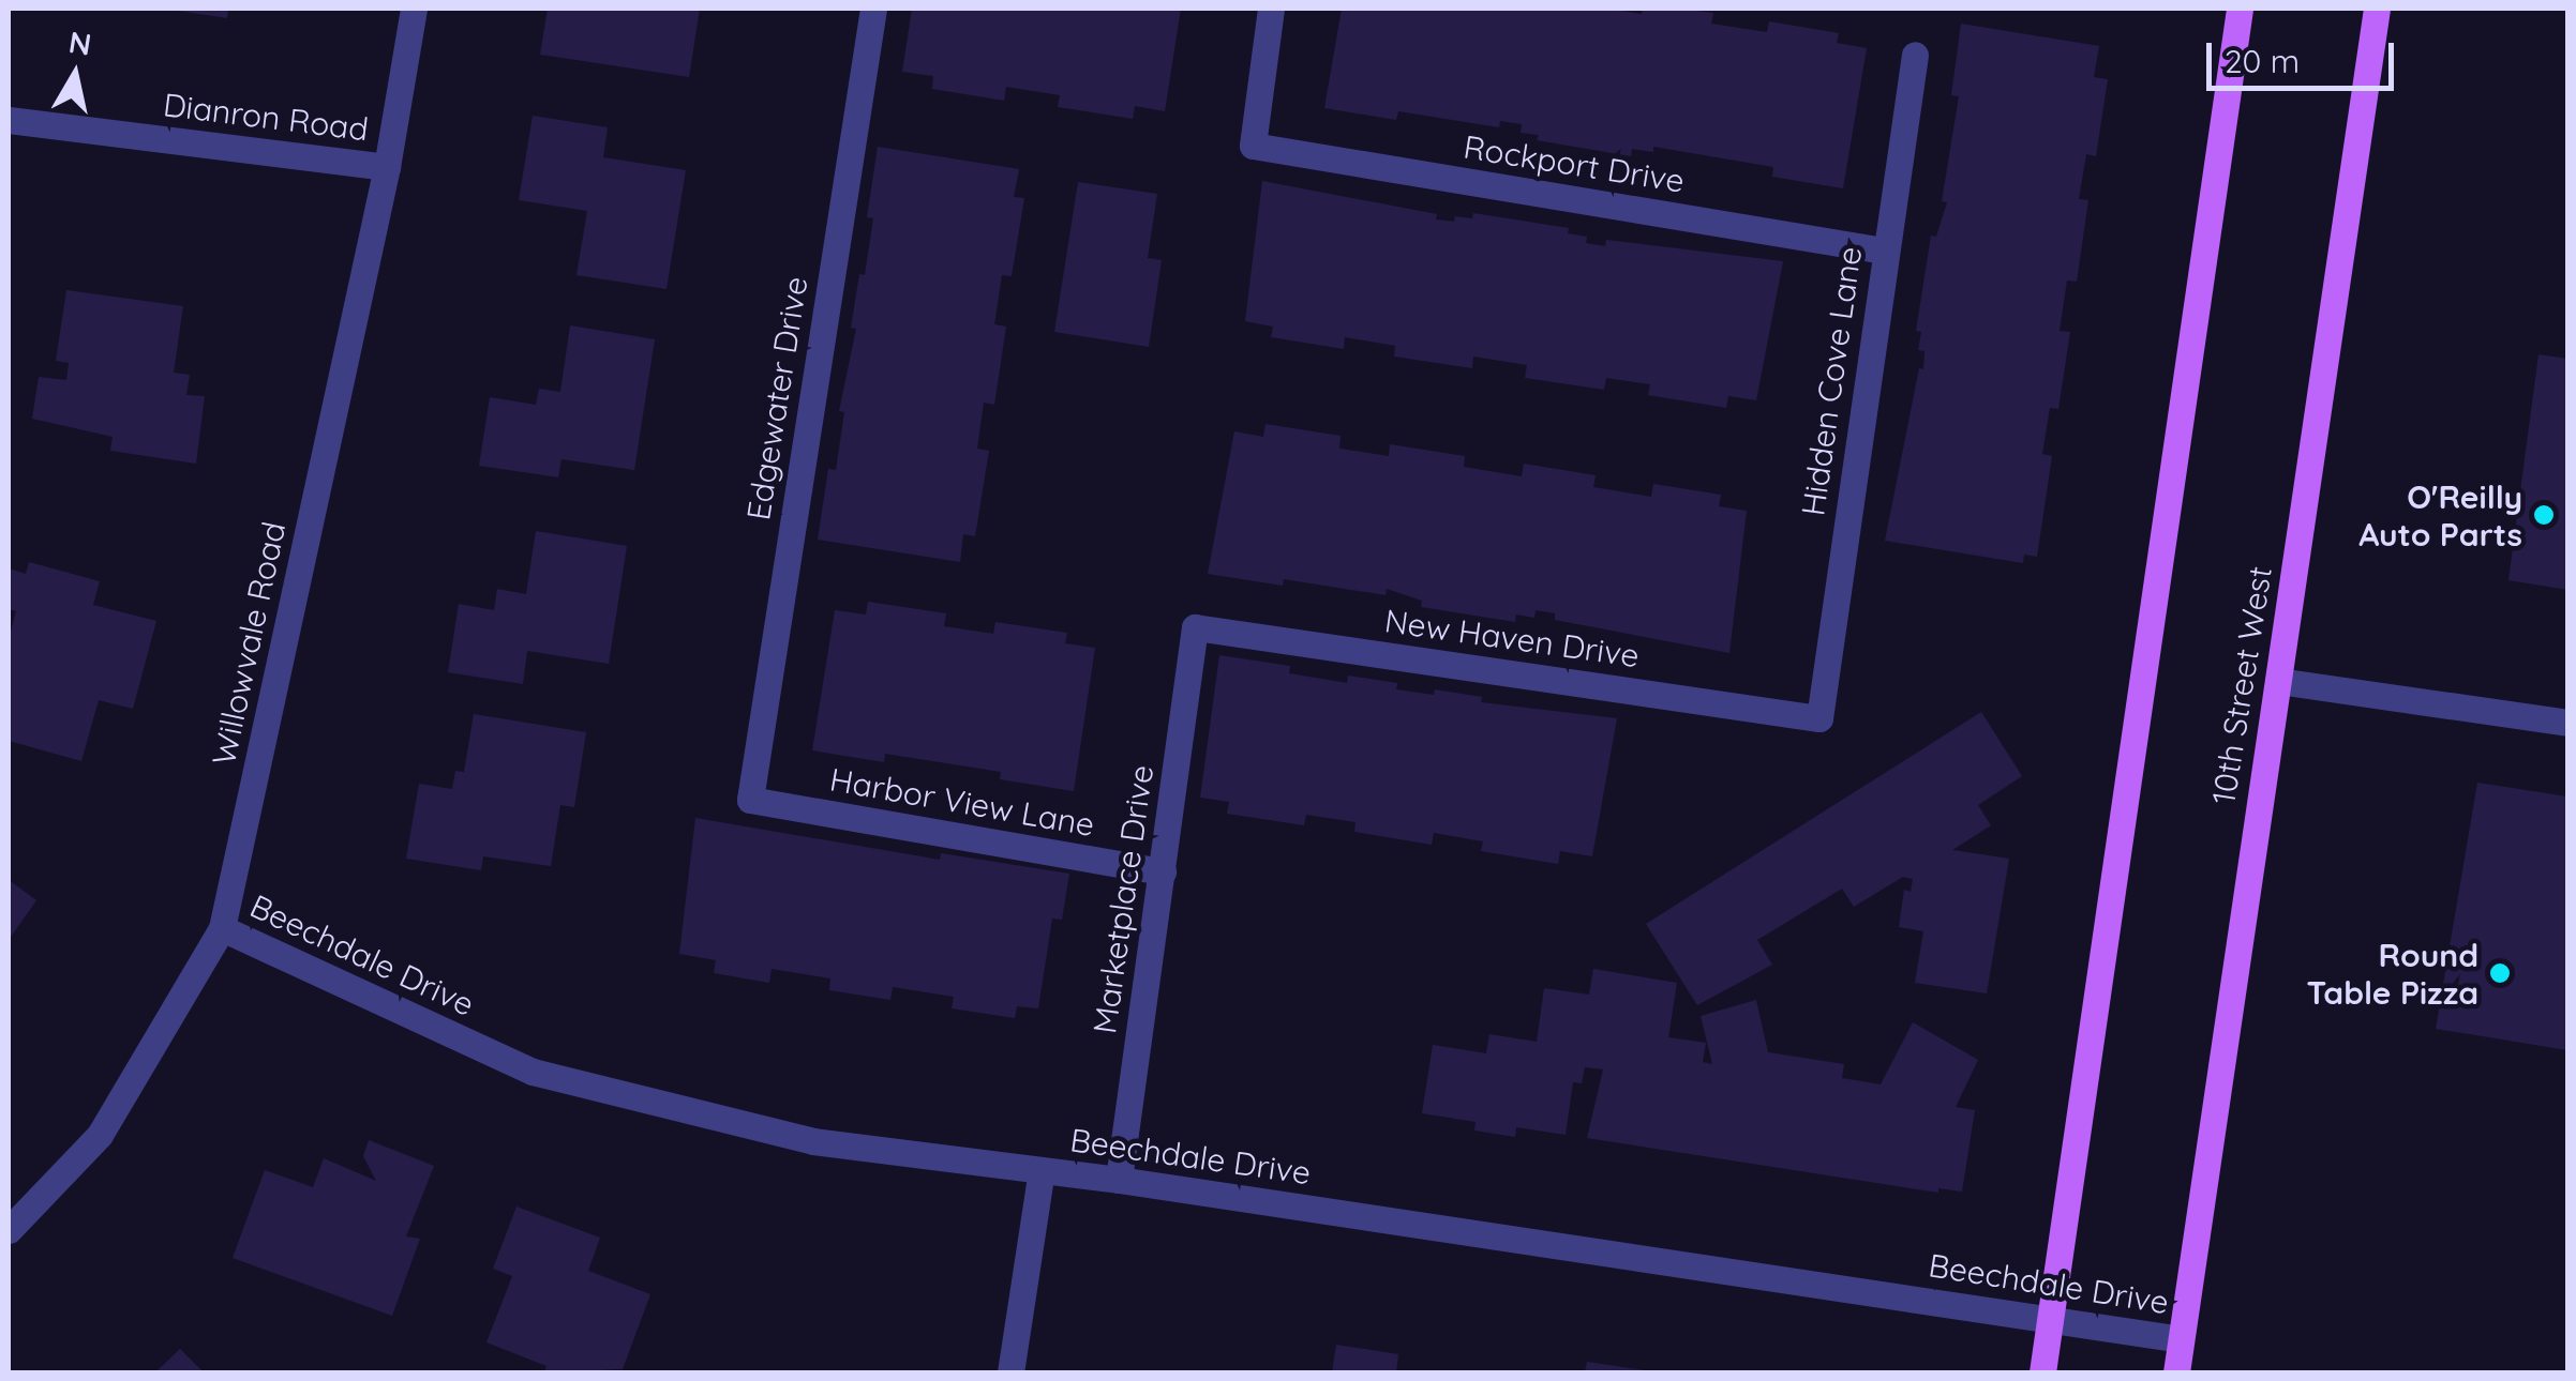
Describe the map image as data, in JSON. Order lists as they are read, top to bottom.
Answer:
{
  "streets": {
    "main road": ["10th Street West"],
    "street": [
      "Dianron Road",
      "Rockport Drive",
      "Hidden Cove Lane",
      "Edgewater Drive",
      "New Haven Drive",
      "Willowvale Road",
      "Harbor View Lane",
      "Marketplace Drive",
      "Beechdale Drive"
    ]
  },
  "crossings": [
    ["Dianron Road", "Willowvale Road"],
    ["Rockport Drive", "Hidden Cove Lane"],
    ["Hidden Cove Lane", "New Haven Drive"],
    ["Edgewater Drive", "Harbor View Lane"],
    ["New Haven Drive", "Marketplace Drive"],
    ["Willowvale Road", "Beechdale Drive"],
    ["10th Street West", "Beechdale Drive"],
    ["Harbor View Lane", "Marketplace Drive"],
    ["Marketplace Drive", "Beechdale Drive"]
  ],
  "places": ["O'Reilly Auto Parts", "Round Table Pizza"],
  "scale_bar": "20 m",
  "north": "top"
}
